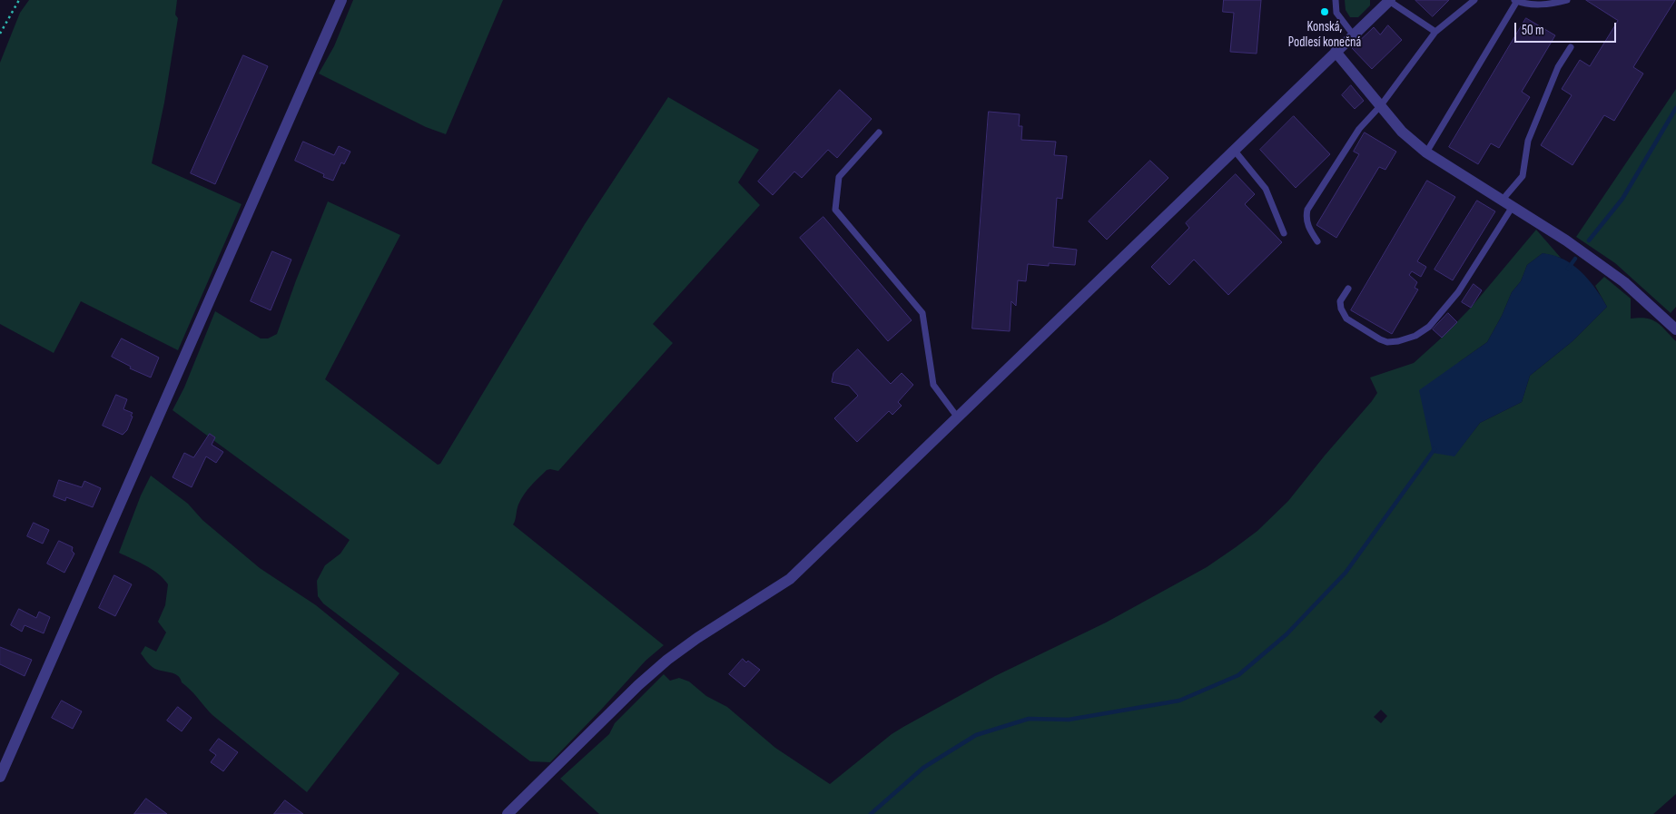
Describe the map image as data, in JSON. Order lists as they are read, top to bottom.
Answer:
{
  "places": ["Konská, Podlesí konečná"],
  "scale_bar": "50 m"
}
